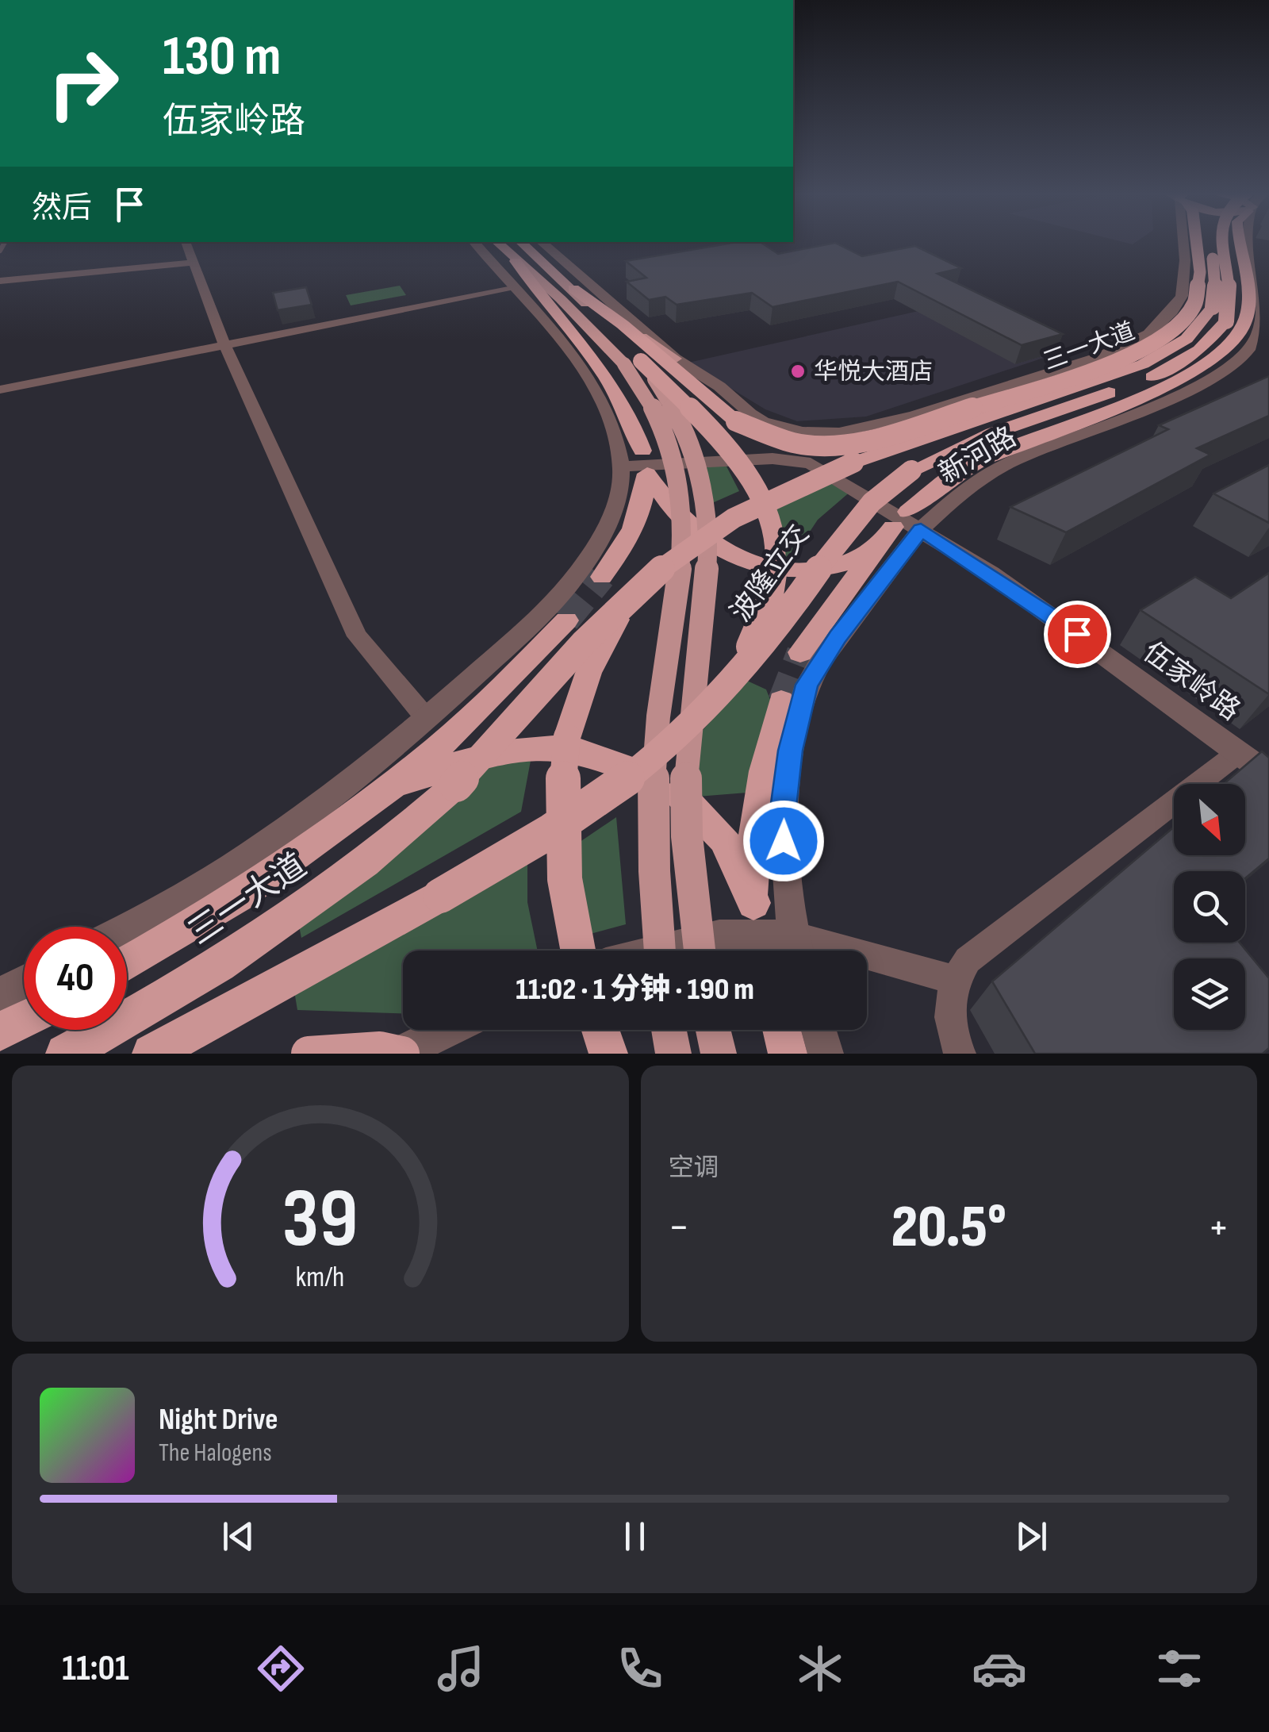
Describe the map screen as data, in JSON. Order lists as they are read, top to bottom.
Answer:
{
  "streets": {
    "highway": ["三一大道", "波隆立交"],
    "street": ["新河路", "伍家岭路"]
  },
  "crossings": [
    ["三一大道", "波隆立交"],
    ["新河路", "伍家岭路"]
  ],
  "places": ["华悦大酒店"],
  "north": "bottom right",
  "page": {
    "turn": ["130 m", "伍家岭路"],
    "then": "然后",
    "limit": "40",
    "trip": "11:02 · 1 分钟 · 190 m",
    "tile": "空调",
    "heat": ["−", "20.5°", "+"],
    "song": ["Night Drive", "The Halogens"],
    "tabs": "11:01",
    "gauge": ["39", "km/h"]
  }
}
